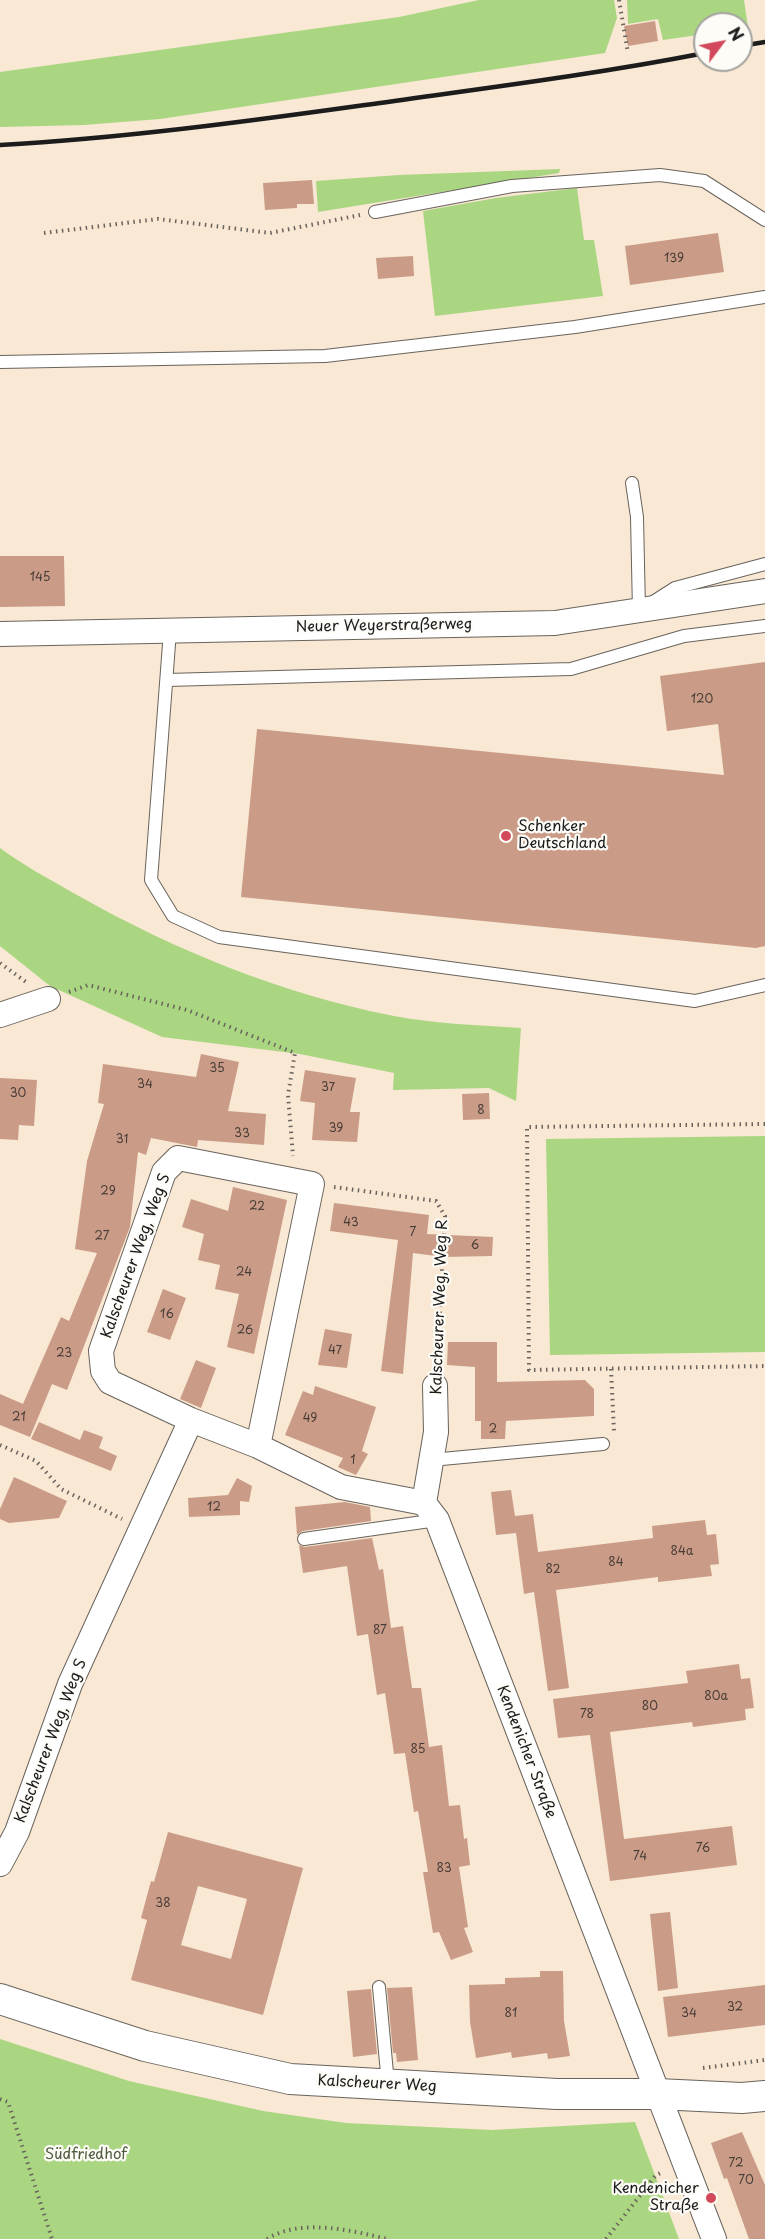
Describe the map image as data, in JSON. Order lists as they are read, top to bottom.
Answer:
{
  "streets": {
    "street": [
      "Neuer Weyerstraßerweg",
      "Kalscheurer Weg, Weg S",
      "Kalscheurer Weg, Weg R",
      "Kendenicher Straße",
      "Kalscheurer Weg"
    ]
  },
  "crossings": [
    ["Kalscheurer Weg, Weg S", "Kalscheurer Weg, Weg R"],
    ["Kalscheurer Weg, Weg S", "Kendenicher Straße"],
    ["Kalscheurer Weg, Weg R", "Kendenicher Straße"],
    ["Kendenicher Straße", "Kalscheurer Weg"]
  ],
  "parks": ["Südfriedhof"],
  "places": ["Schenker Deutschland", "Kendenicher Straße"],
  "house_numbers": [
    "139",
    "145",
    "120",
    "35",
    "34",
    "37",
    "30",
    "8",
    "39",
    "33",
    "31",
    "29",
    "22",
    "43",
    "7",
    "27",
    "6",
    "24",
    "16",
    "26",
    "47",
    "23",
    "21",
    "49",
    "2",
    "1",
    "12",
    "84a",
    "84",
    "82",
    "87",
    "80a",
    "80",
    "78",
    "85",
    "76",
    "74",
    "83",
    "38",
    "32",
    "81",
    "34",
    "72",
    "70"
  ],
  "north": "top right"
}
